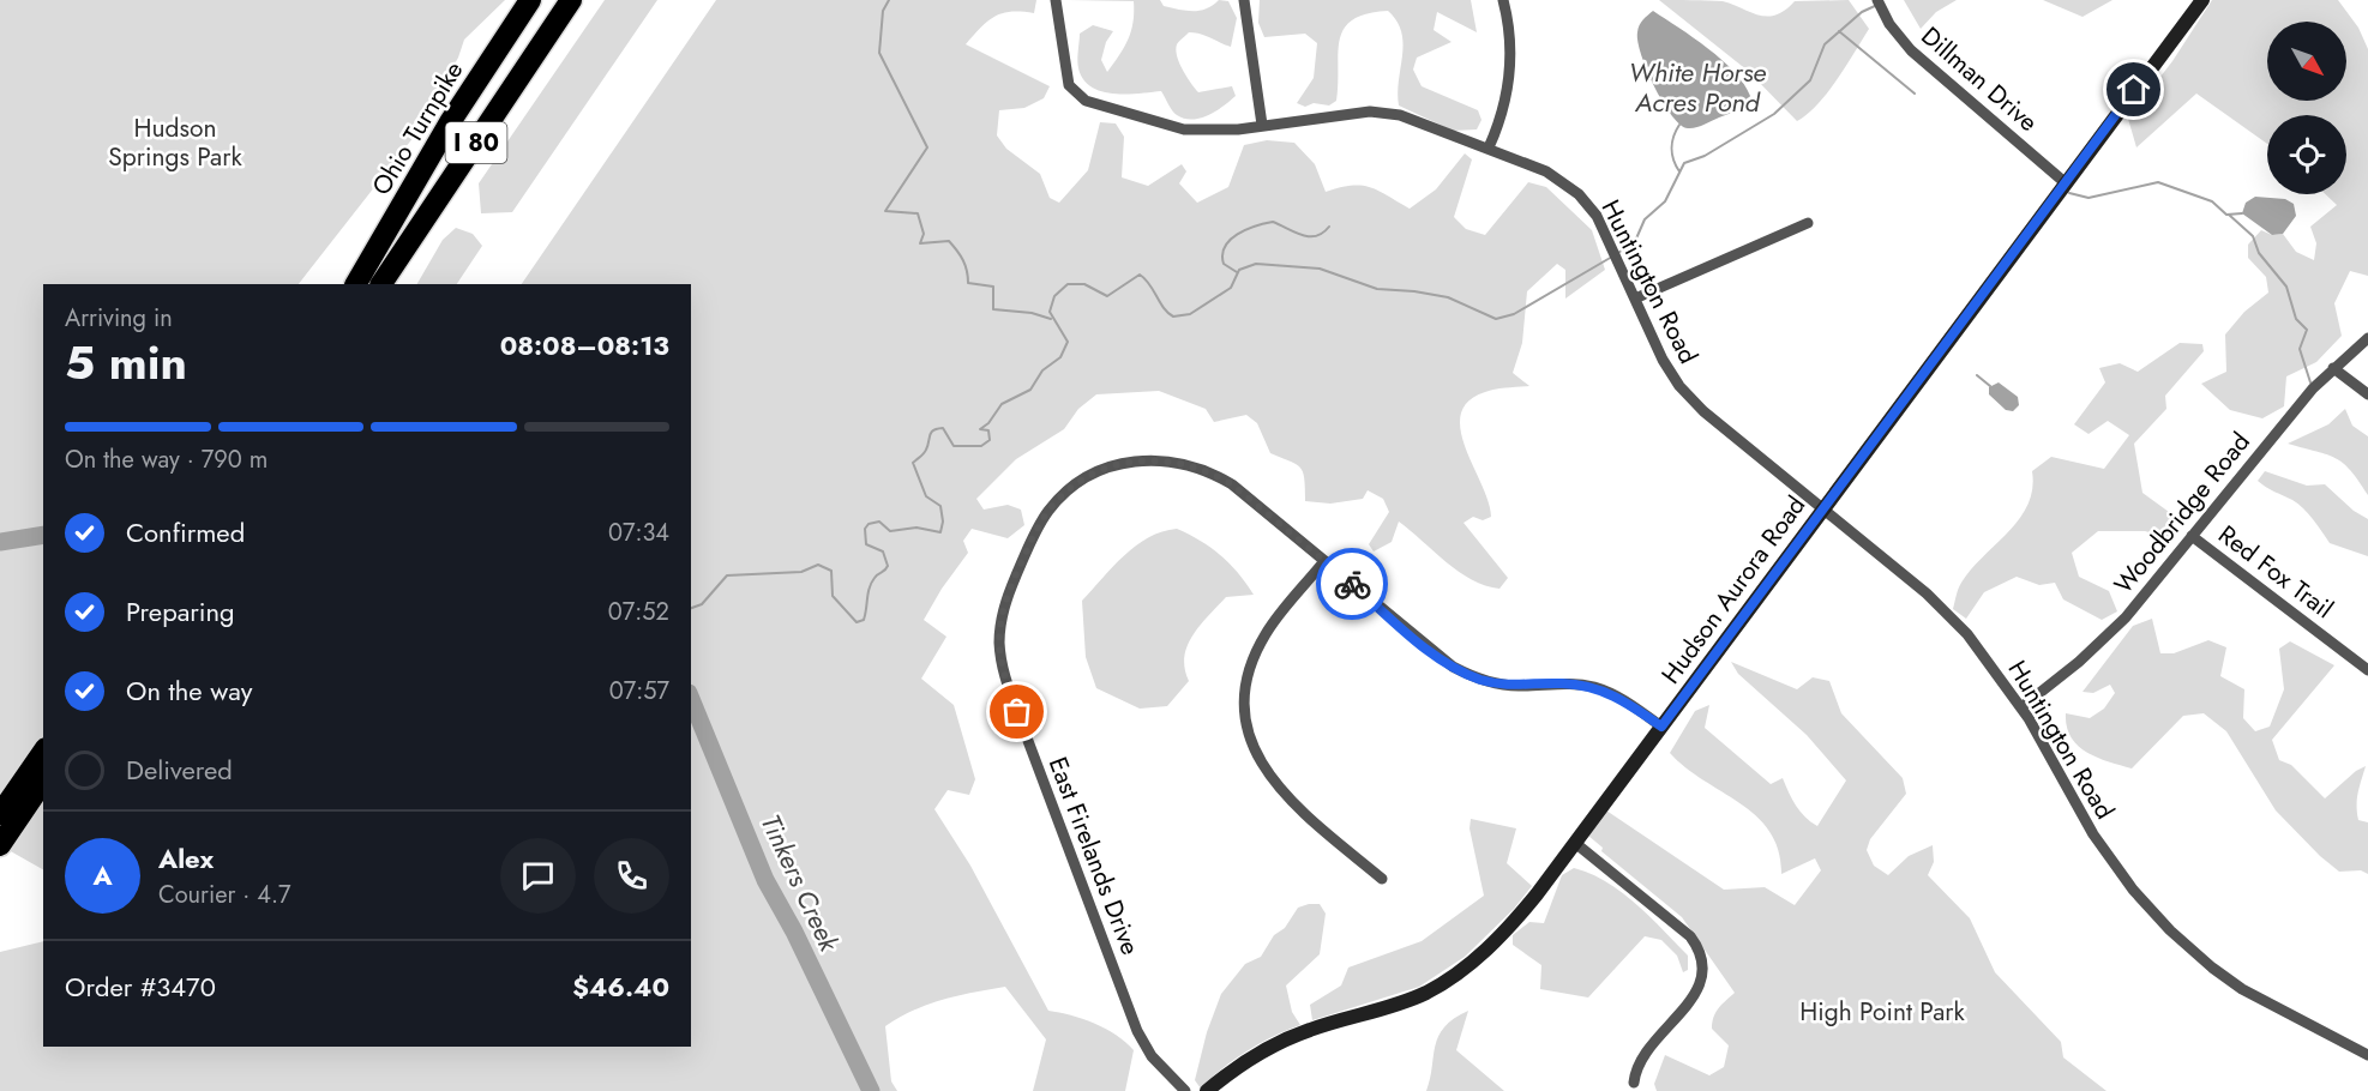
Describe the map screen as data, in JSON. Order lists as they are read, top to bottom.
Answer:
{
  "streets": {
    "highway": ["Ohio Turnpike", "I 80"],
    "street": [
      "Dillman Drive",
      "Huntington Road",
      "Woodbridge Road",
      "Red Fox Trail",
      "Hudson Aurora Road",
      "East Firelands Drive"
    ]
  },
  "crossings": [
    ["Dillman Drive", "Hudson Aurora Road"],
    ["Huntington Road", "Woodbridge Road"],
    ["Huntington Road", "Hudson Aurora Road"],
    ["Woodbridge Road", "Red Fox Trail"],
    ["Hudson Aurora Road", "East Firelands Drive"]
  ],
  "water": ["White Horse Acres Pond", "Tinkers Creek"],
  "parks": ["Hudson Springs Park", "High Point Park"],
  "north": "bottom right",
  "page": {
    "heading": ["5 min", "Arriving in", "08:08–08:13"],
    "panel": [
      "Alex",
      "Courier · 4.7",
      "Order #3470",
      "$46.40"
    ],
    "bar": "On the way · 790 m",
    "list": [
      ["Confirmed", "07:34"],
      ["Preparing", "07:52"],
      ["On the way", "07:57"],
      "Delivered"
    ],
    "round": "A"
  }
}
